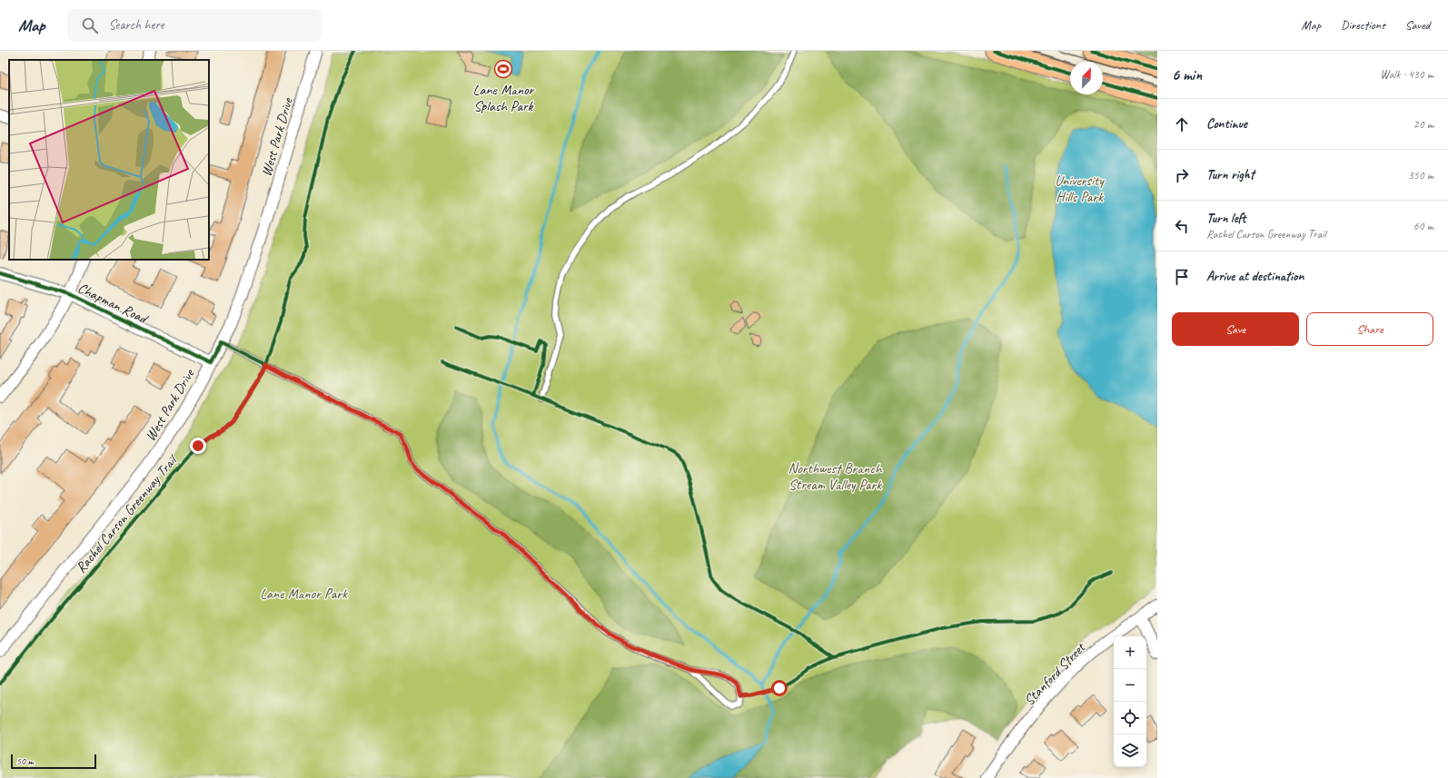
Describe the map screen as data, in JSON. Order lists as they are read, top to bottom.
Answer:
{
  "streets": {
    "street": ["West Park Drive", "Chapman Road", "Stanford Street"],
    "cycle path": ["Rachel Carson Greenway Trail"]
  },
  "crossings": [
    ["West Park Drive", "Chapman Road"]
  ],
  "parks": ["University Hills Park", "Northwest Branch Stream Valley Park", "Lane Manor Park"],
  "places": {
    "sports": ["Lane Manor Splash Park"]
  },
  "scale_bar": "50 m",
  "north": "top right",
  "page": {
    "header": "Map",
    "search": "Search here",
    "nav": ["Map", "Directions", "Saved"],
    "heading": ["6 min", "Walk · 430 m"],
    "list": [
      ["Continue", "20 m"],
      ["Turn right", "350 m"],
      ["Turn left", "Rachel Carson Greenway Trail", "60 m"],
      "Arrive at destination"
    ],
    "buttons": ["Save", "Share"],
    "map_buttons": ["+", "−"],
    "scale": "50 m"
  }
}
